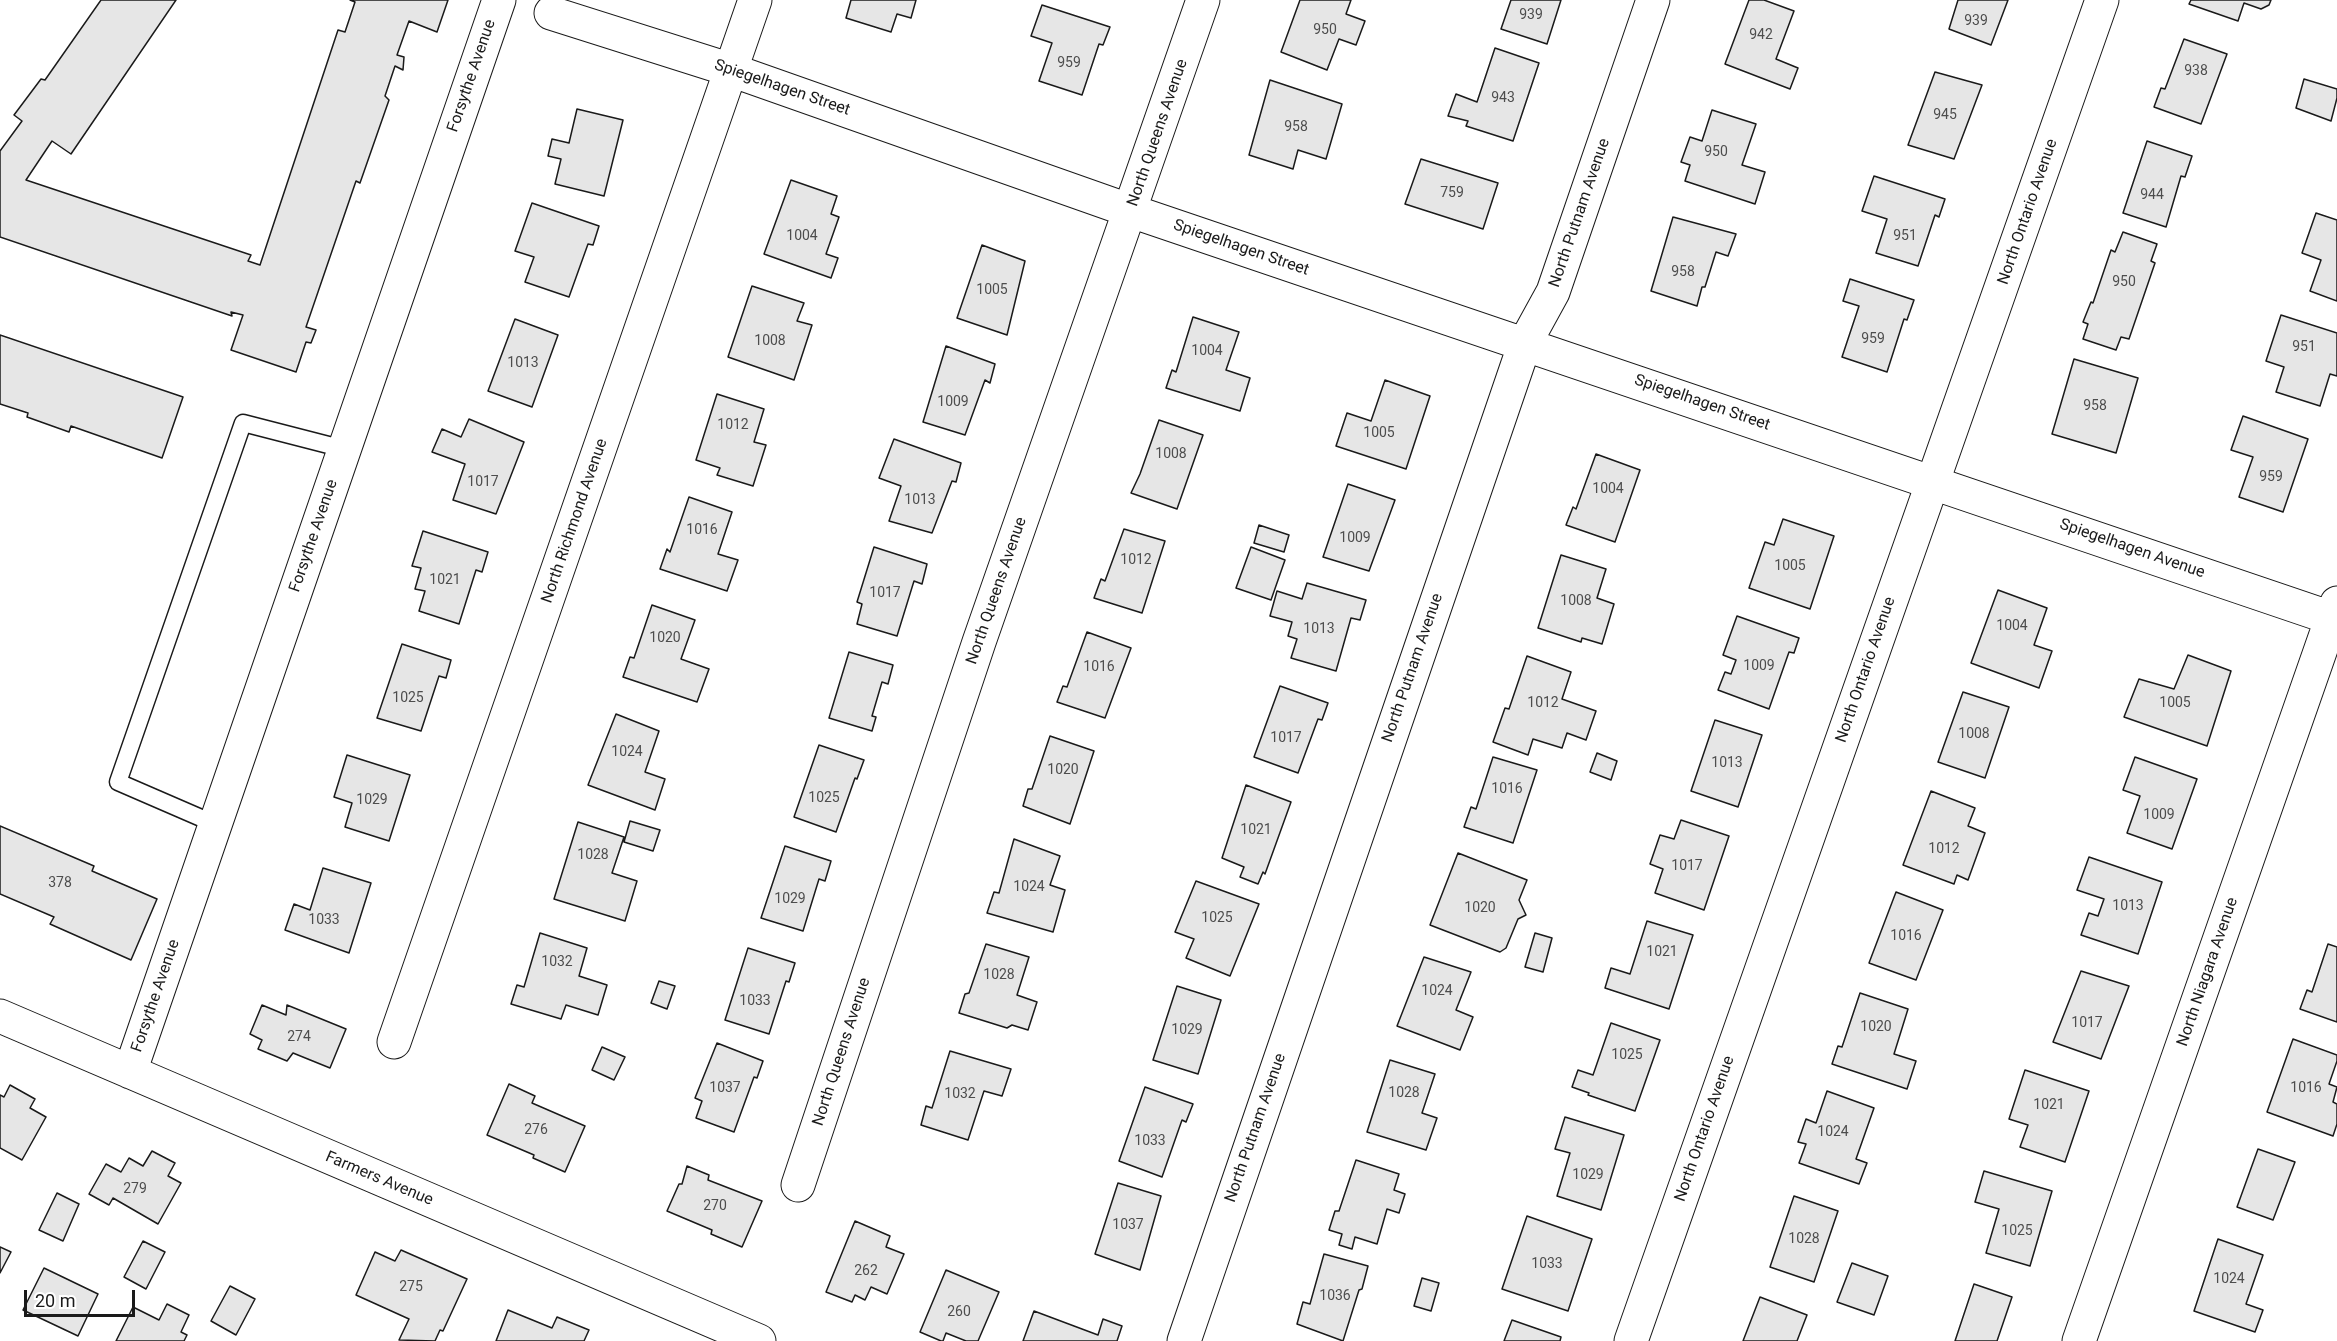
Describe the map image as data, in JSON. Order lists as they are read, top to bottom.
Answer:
{
  "streets": {
    "street": [
      "Forsythe Avenue",
      "Spiegelhagen Street",
      "North Queens Avenue",
      "North Ontario Avenue",
      "North Putnam Avenue",
      "North Richmond Avenue",
      "Spiegelhagen Avenue",
      "North Niagara Avenue",
      "Farmers Avenue"
    ]
  },
  "crossings": [
    ["Forsythe Avenue", "Farmers Avenue"],
    ["Spiegelhagen Street", "North Queens Avenue"],
    ["Spiegelhagen Street", "North Ontario Avenue"],
    ["Spiegelhagen Street", "North Putnam Avenue"],
    ["Spiegelhagen Street", "North Richmond Avenue"],
    ["Spiegelhagen Street", "Spiegelhagen Avenue"],
    ["North Ontario Avenue", "Spiegelhagen Avenue"],
    ["Spiegelhagen Avenue", "North Niagara Avenue"]
  ],
  "house_numbers": [
    "939",
    "939",
    "950",
    "942",
    "959",
    "938",
    "943",
    "945",
    "958",
    "950",
    "759",
    "944",
    "1004",
    "951",
    "958",
    "950",
    "1005",
    "959",
    "1008",
    "951",
    "1004",
    "1013",
    "1009",
    "958",
    "1012",
    "1005",
    "1008",
    "959",
    "1017",
    "1004",
    "1013",
    "1016",
    "1009",
    "1012",
    "1005",
    "1021",
    "1017",
    "1008",
    "1004",
    "1013",
    "1020",
    "1009",
    "1016",
    "1025",
    "1012",
    "1005",
    "1008",
    "1017",
    "1024",
    "1013",
    "1020",
    "1016",
    "1025",
    "1029",
    "1009",
    "1021",
    "1012",
    "1028",
    "1017",
    "378",
    "1024",
    "1029",
    "1013",
    "1020",
    "1025",
    "1033",
    "1016",
    "1021",
    "1032",
    "1028",
    "1024",
    "1033",
    "1017",
    "1020",
    "1029",
    "274",
    "1025",
    "1037",
    "1016",
    "1028",
    "1032",
    "1021",
    "276",
    "1024",
    "1033",
    "1029",
    "279",
    "270",
    "1037",
    "1025",
    "1028",
    "1033",
    "262",
    "1024",
    "275",
    "1036",
    "260"
  ],
  "scale_bar": "20 m"
}
